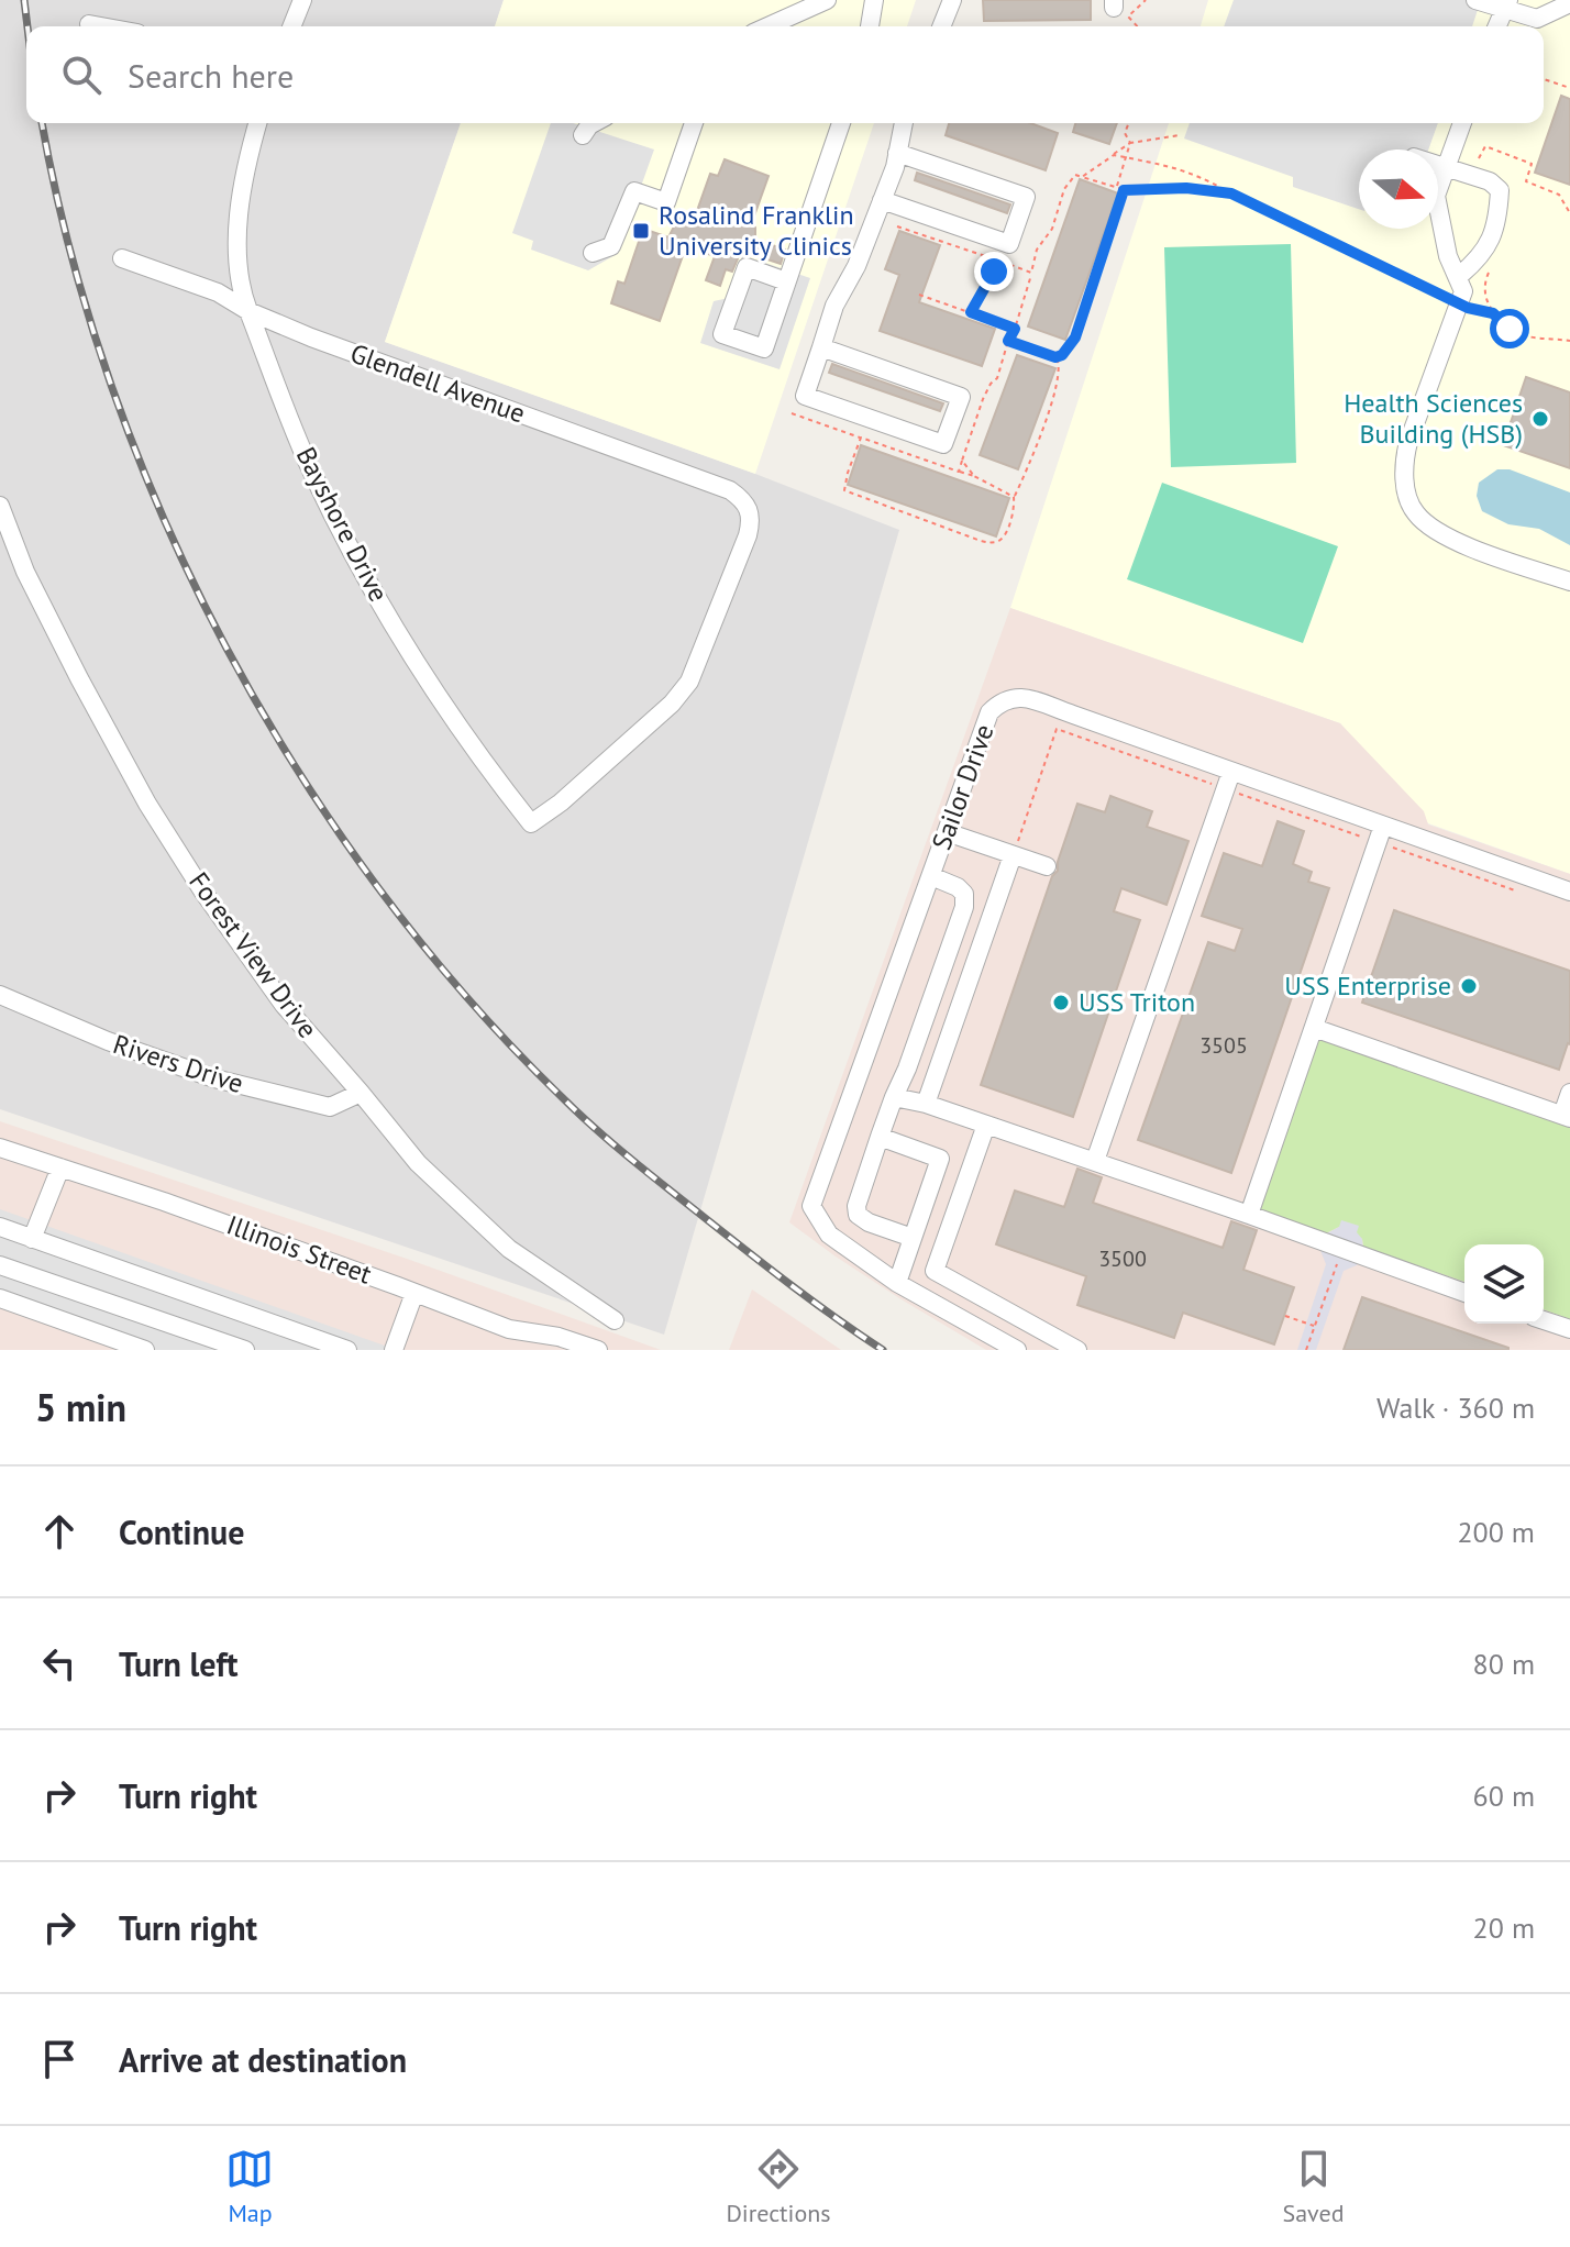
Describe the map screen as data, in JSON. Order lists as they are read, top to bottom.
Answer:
{
  "streets": {
    "street": [
      "Glendell Avenue",
      "Bayshore Drive",
      "Sailor Drive",
      "Forest View Drive",
      "Rivers Drive",
      "Illinois Street"
    ]
  },
  "crossings": [
    ["Glendell Avenue", "Bayshore Drive"],
    ["Forest View Drive", "Rivers Drive"]
  ],
  "places": {
    "transit": ["Rosalind Franklin University Clinics"],
    "other": ["Health Sciences Building (HSB)", "USS Enterprise", "USS Triton"]
  },
  "house_numbers": ["3505", "3500"],
  "north": "right",
  "page": {
    "search": "Search here",
    "heading": ["5 min", "Walk · 360 m"],
    "list": [
      ["Continue", "200 m"],
      ["Turn left", "80 m"],
      ["Turn right", "60 m"],
      ["Turn right", "20 m"],
      "Arrive at destination"
    ],
    "nav": ["Map", "Directions", "Saved"]
  }
}
